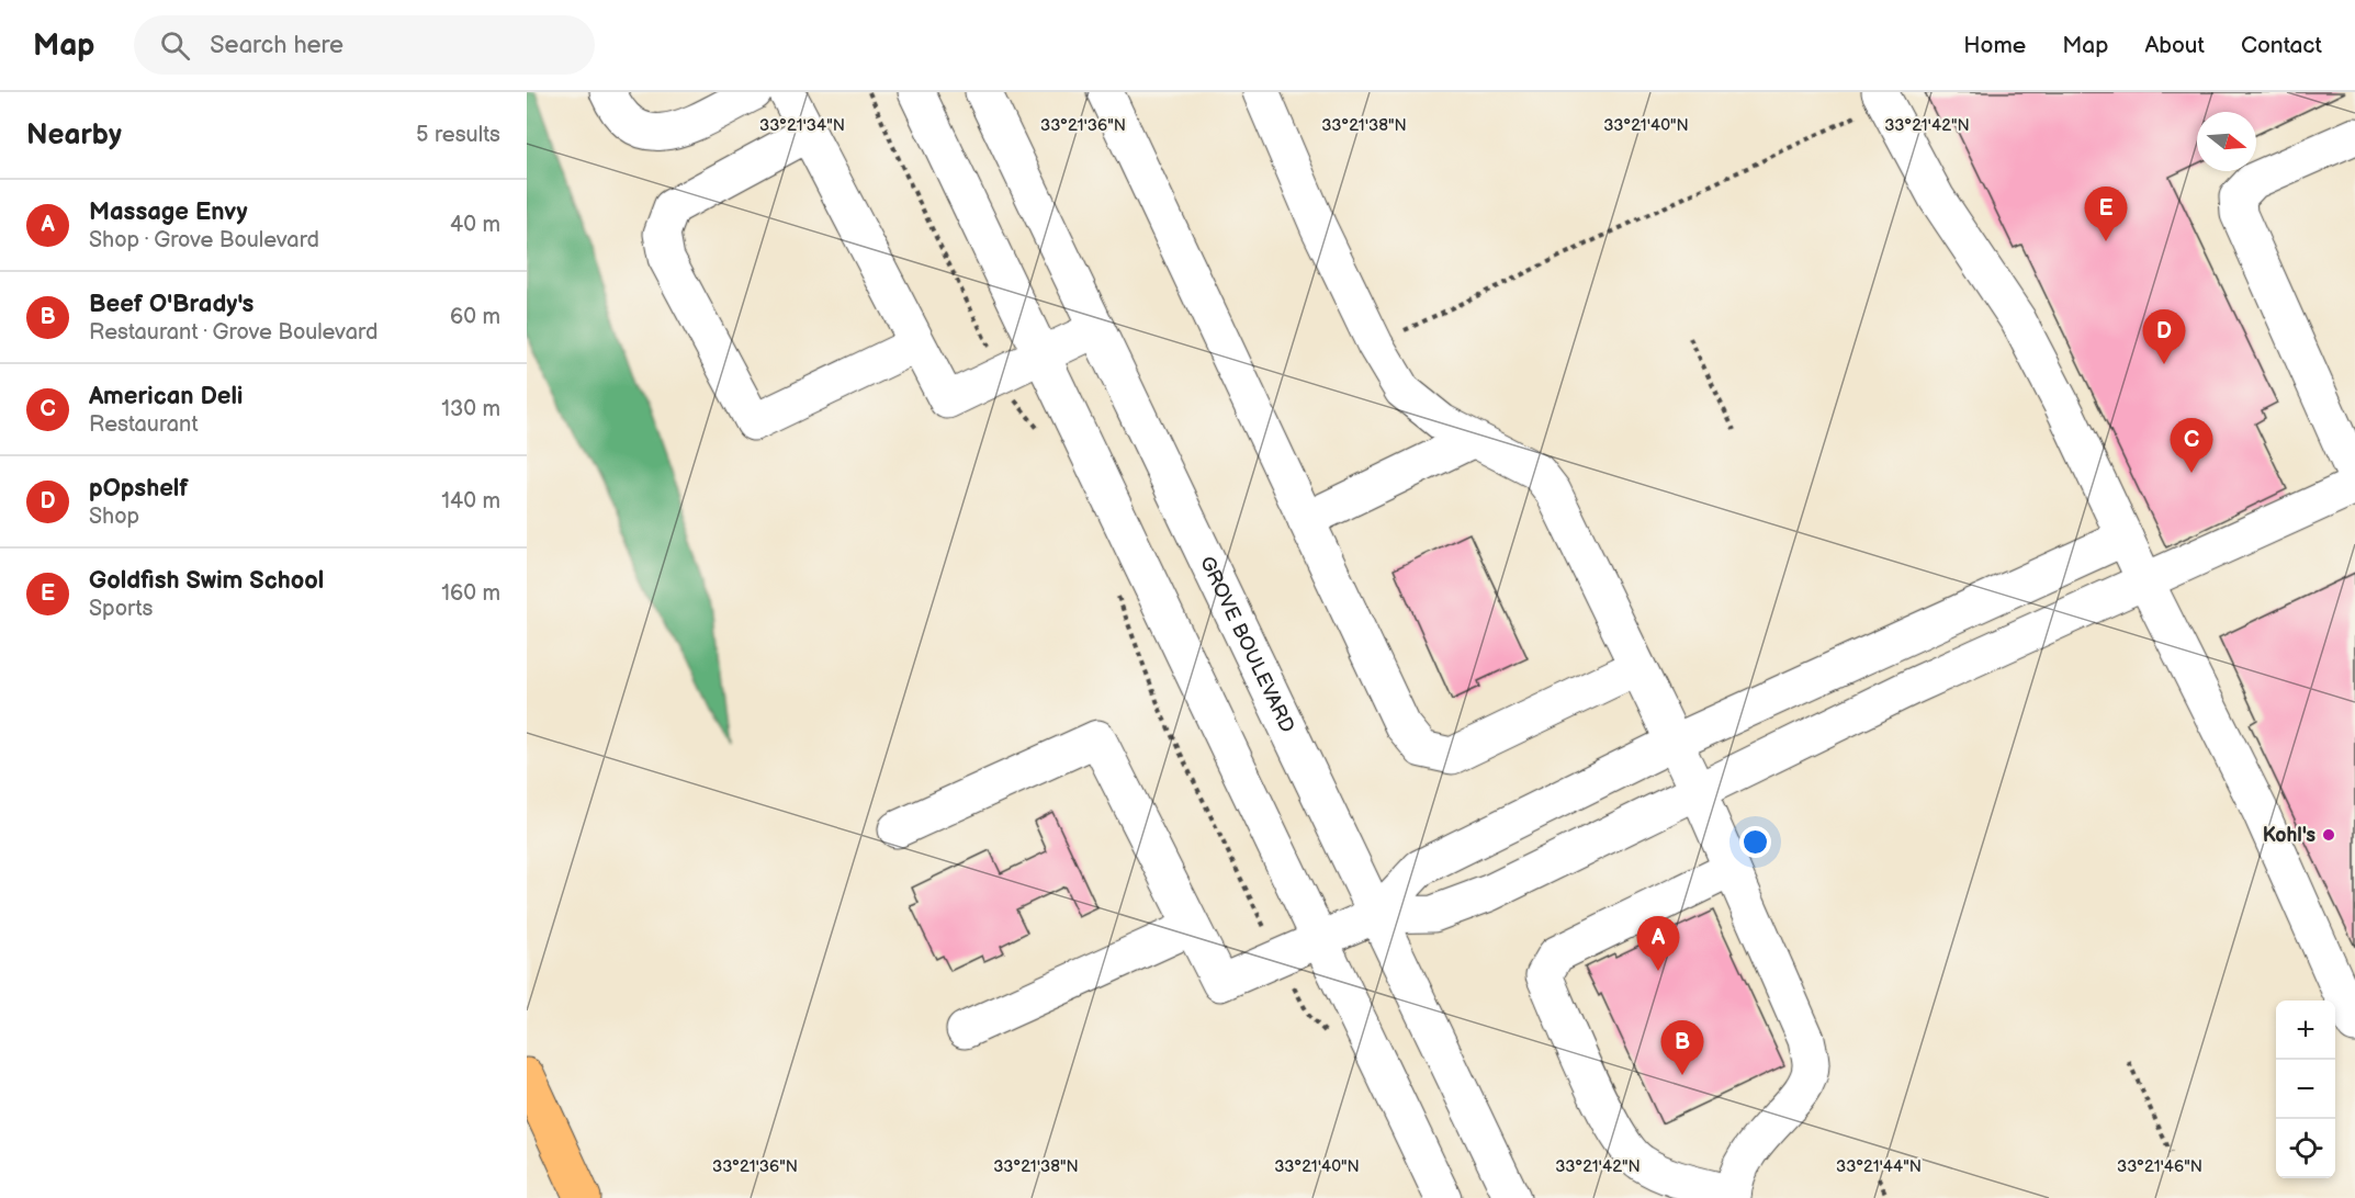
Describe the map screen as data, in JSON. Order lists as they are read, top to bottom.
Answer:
{
  "streets": {
    "street": ["GROVE BOULEVARD"]
  },
  "places": ["Kohl's"],
  "north": "right",
  "page": {
    "header": "Map",
    "search": "Search here",
    "nav": [
      "Home",
      "Map",
      "About",
      "Contact"
    ],
    "heading": ["Nearby", "5 results"],
    "list": [
      {
        "mark": "A",
        "name": "Massage Envy",
        "note": "Shop · Grove Boulevard",
        "value": "40 m"
      },
      {
        "mark": "B",
        "name": "Beef O'Brady's",
        "note": "Restaurant · Grove Boulevard",
        "value": "60 m"
      },
      {
        "mark": "C",
        "name": "American Deli",
        "note": "Restaurant",
        "value": "130 m"
      },
      {
        "mark": "D",
        "name": "pOpshelf",
        "note": "Shop",
        "value": "140 m"
      },
      {
        "mark": "E",
        "name": "Goldfish Swim School",
        "note": "Sports",
        "value": "160 m"
      }
    ],
    "pins": [
      "E",
      "D",
      "C",
      "A",
      "B"
    ],
    "map_buttons": ["+", "−"]
  },
  "coordinates": [
    "33°21'34\"N",
    "33°21'36\"N",
    "33°21'38\"N",
    "33°21'40\"N",
    "33°21'42\"N",
    "33°21'44\"N",
    "33°21'46\"N"
  ]
}
